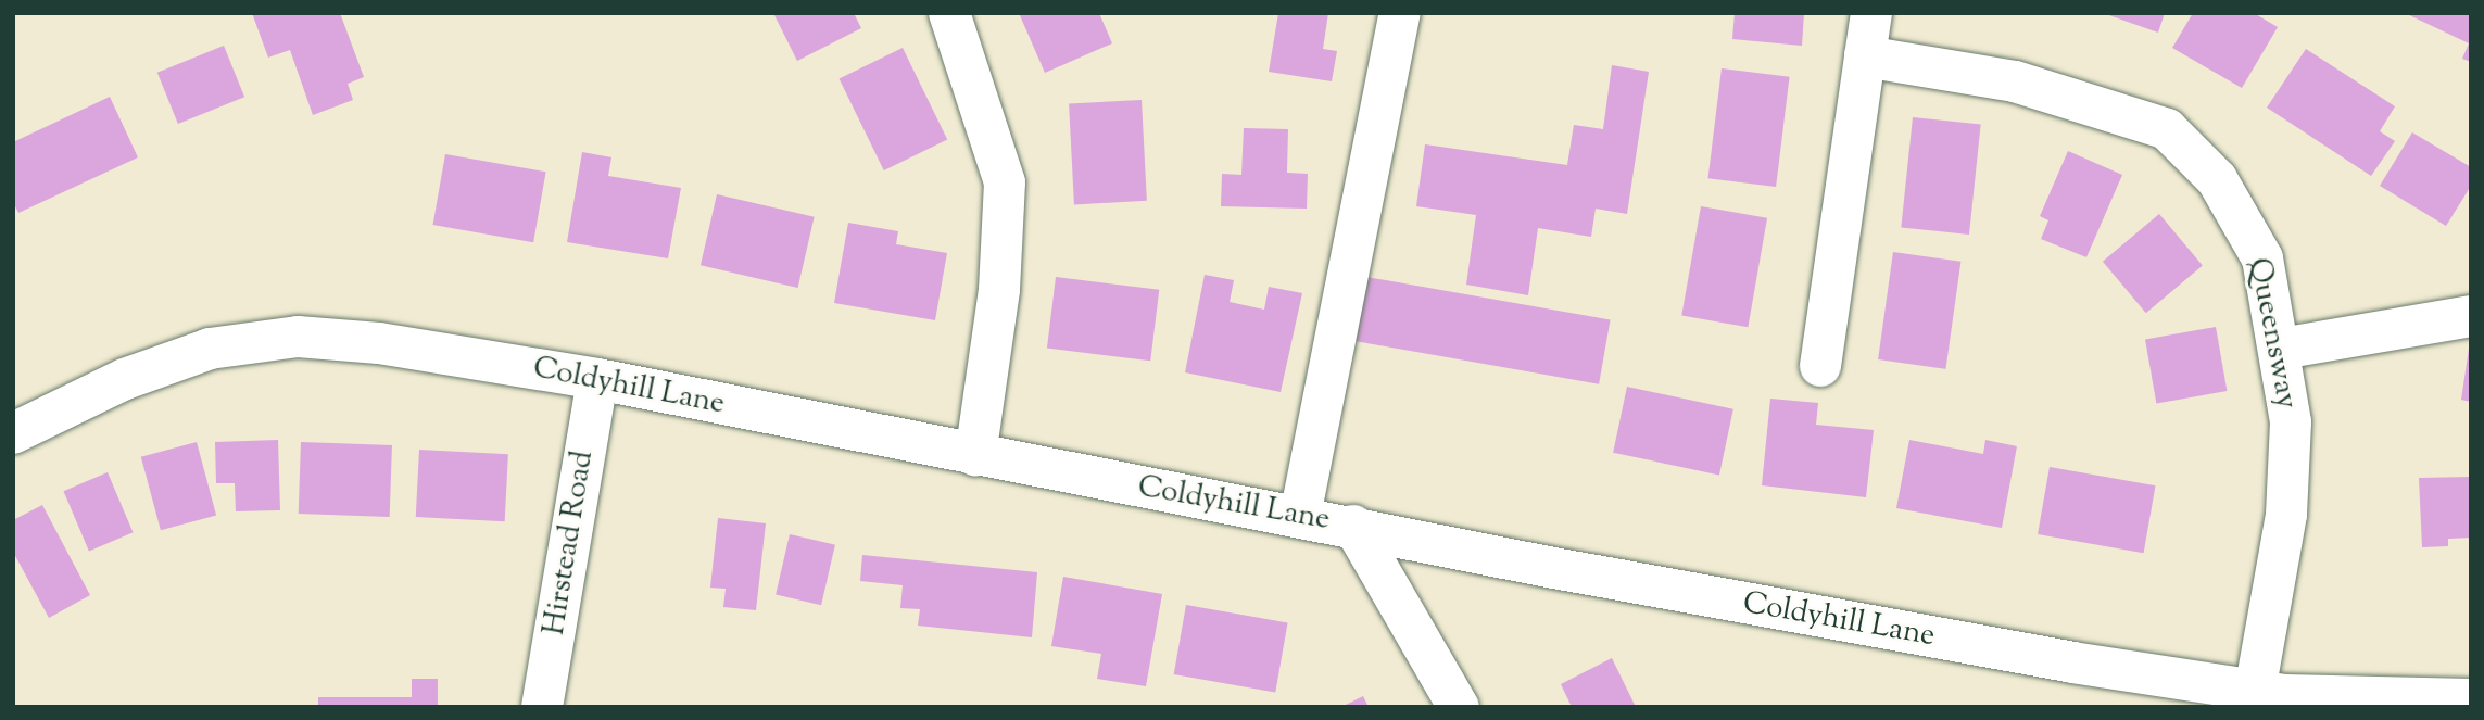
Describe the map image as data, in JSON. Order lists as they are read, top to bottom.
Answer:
{
  "streets": {
    "street": ["Queensway", "Coldyhill Lane", "Hirstead Road"]
  },
  "crossings": [
    ["Queensway", "Coldyhill Lane"],
    ["Coldyhill Lane", "Hirstead Road"]
  ]
}
